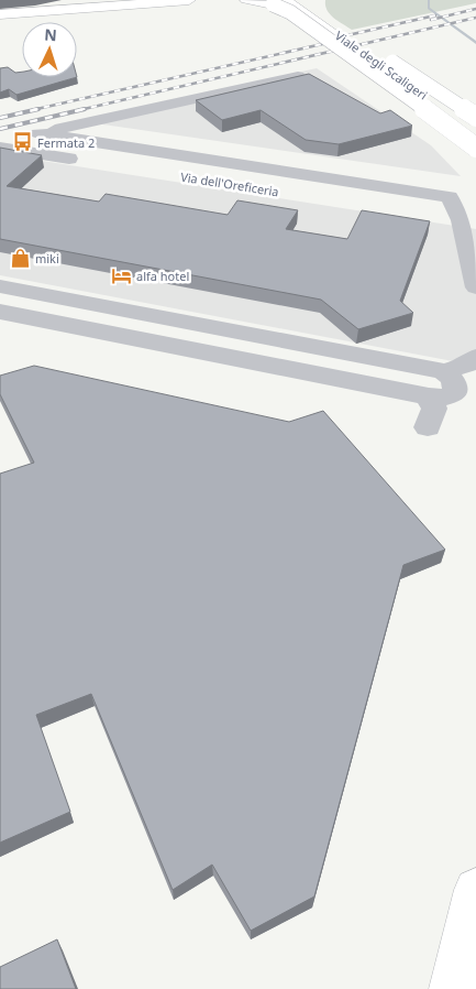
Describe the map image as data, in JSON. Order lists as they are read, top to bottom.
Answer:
{
  "streets": {
    "highway": ["Viale degli Scaligeri"],
    "street": ["Via dell'Oreficeria"]
  },
  "places": {
    "bus stop": ["Fermata 2"],
    "shop": ["miki"],
    "hotel": ["alfa hotel"]
  },
  "north": "top"
}
